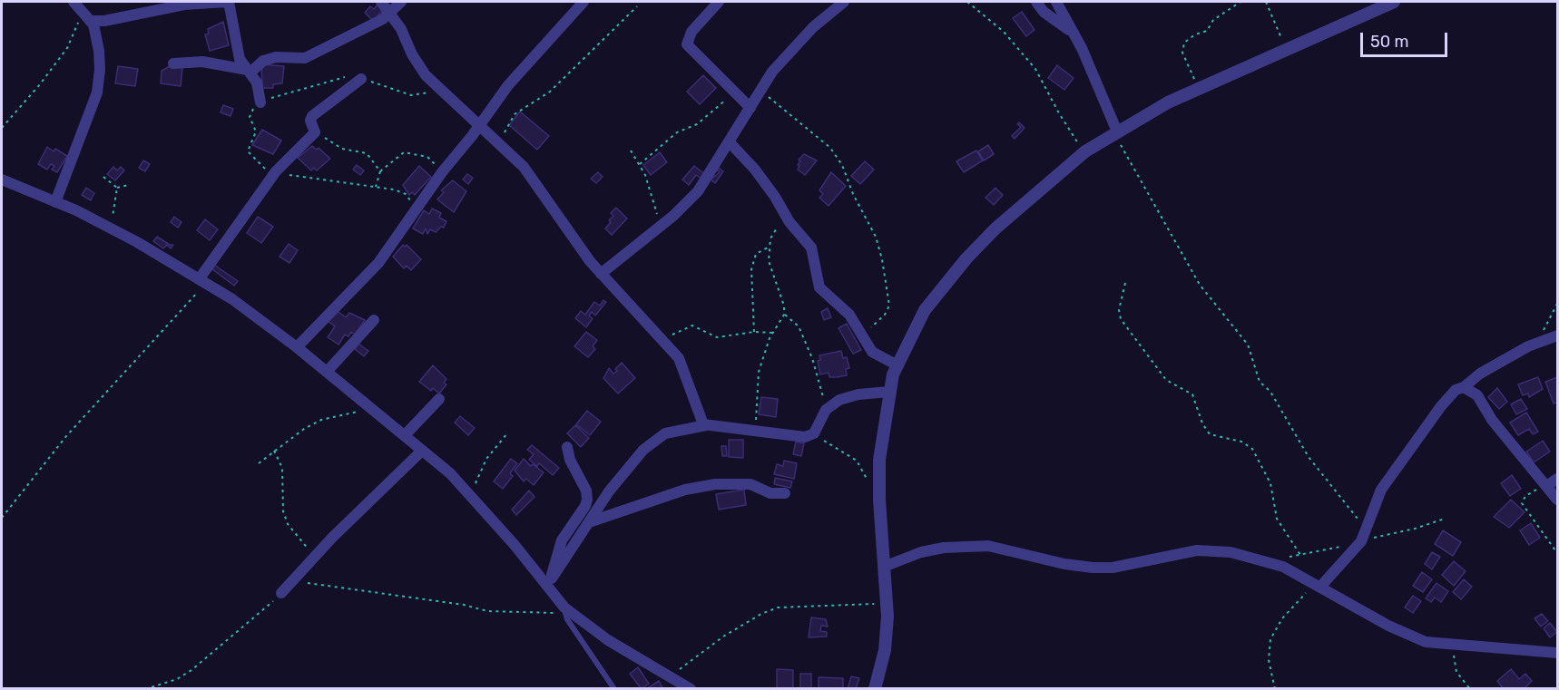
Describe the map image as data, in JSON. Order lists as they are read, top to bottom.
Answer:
{
  "scale_bar": "50 m"
}
